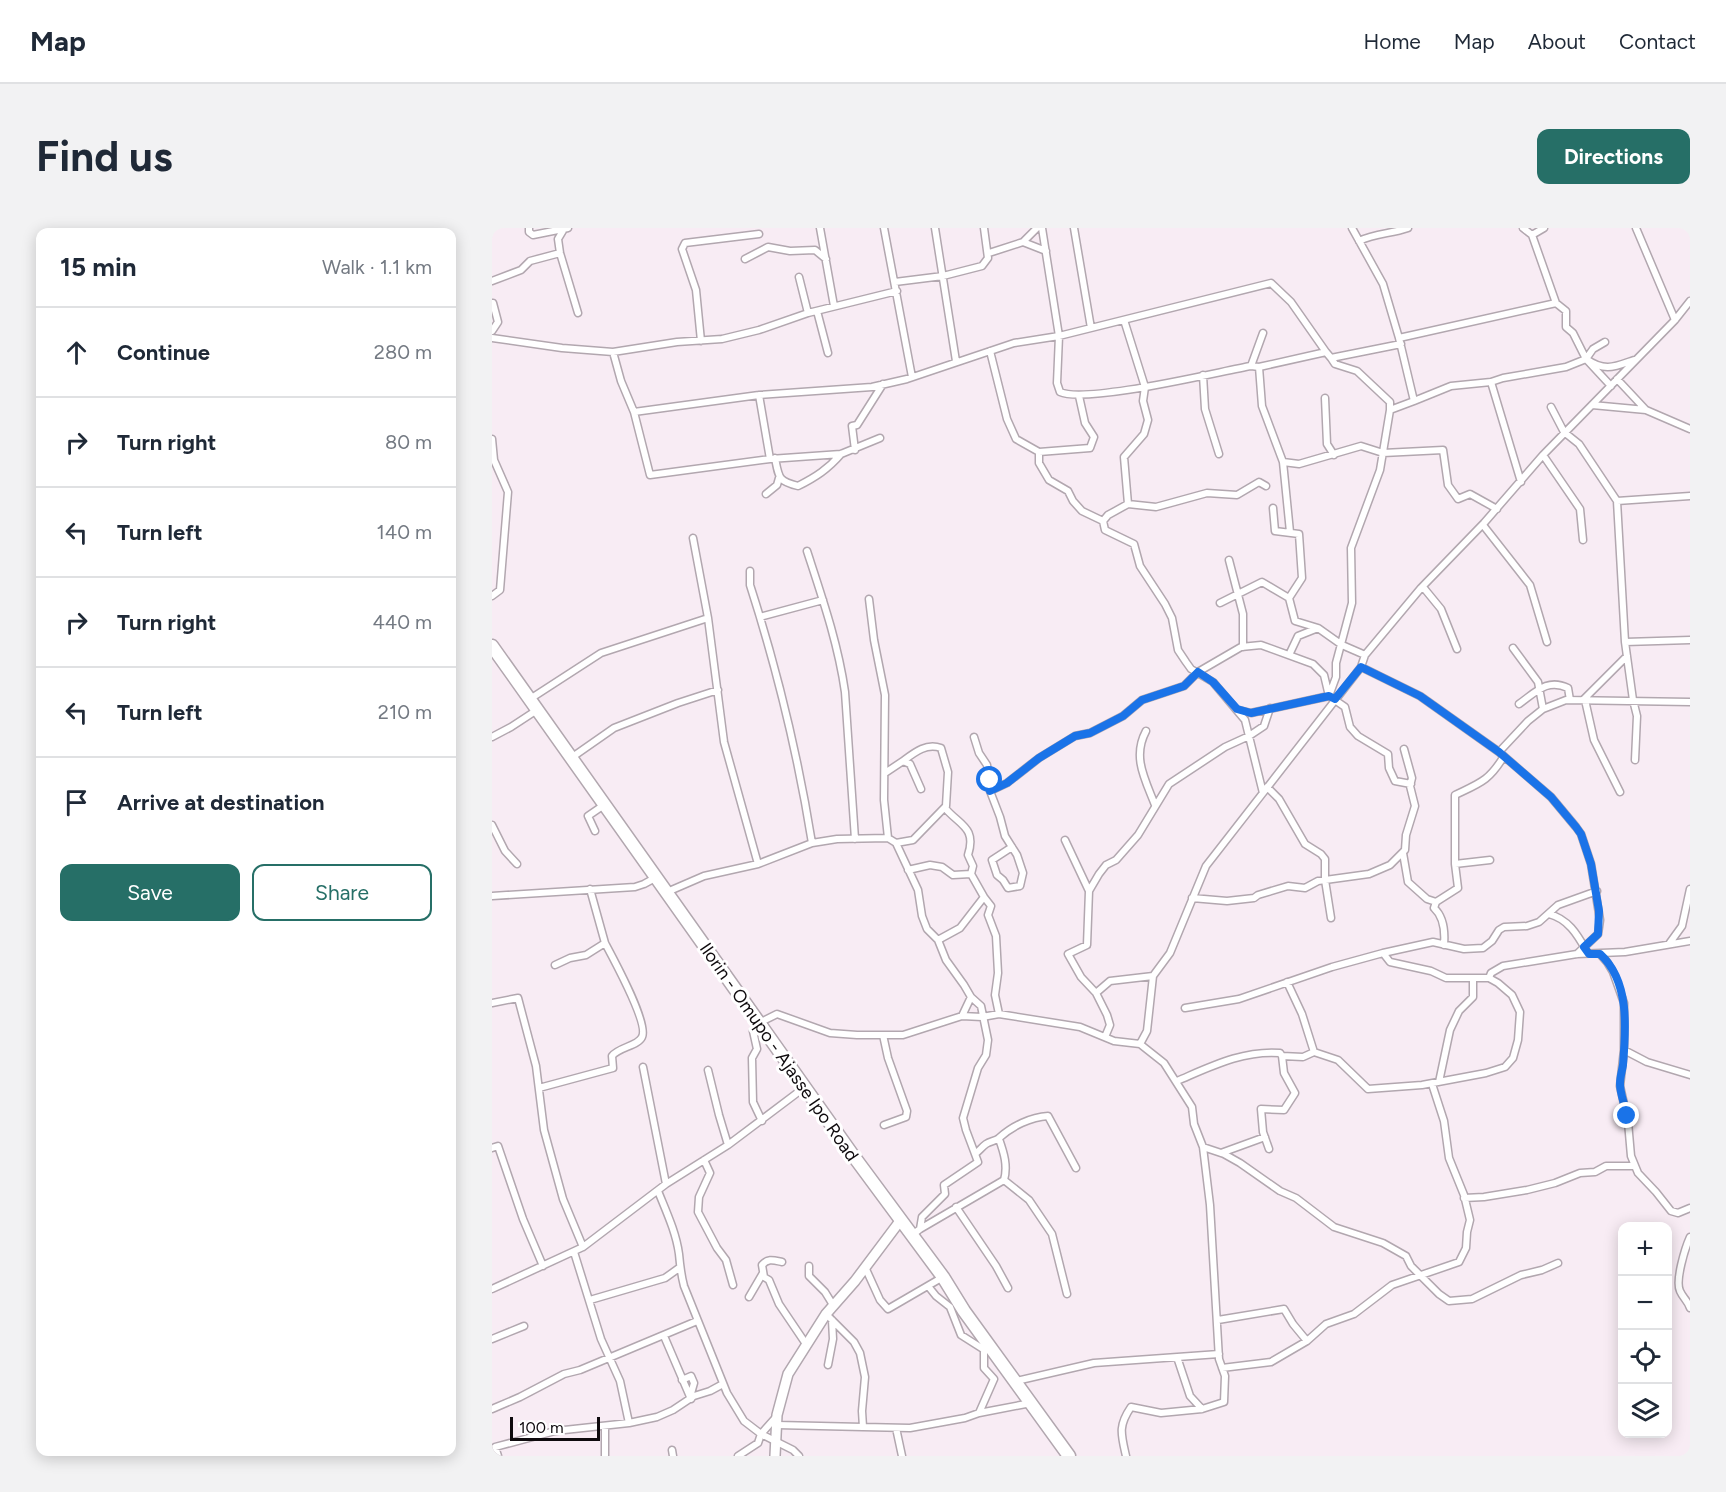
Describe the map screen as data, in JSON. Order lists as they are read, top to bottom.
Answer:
{
  "streets": {
    "highway": ["Ilorin - Omupo - Ajasse Ipo Road"]
  },
  "scale_bar": "100 m",
  "page": {
    "header": "Map",
    "nav": [
      "Home",
      "Map",
      "About",
      "Contact"
    ],
    "buttons": [
      "Directions",
      ["Save", "Share"]
    ],
    "title": "Find us",
    "heading": ["15 min", "Walk · 1.1 km"],
    "list": [
      ["Continue", "280 m"],
      ["Turn right", "80 m"],
      ["Turn left", "140 m"],
      ["Turn right", "440 m"],
      ["Turn left", "210 m"],
      "Arrive at destination"
    ],
    "map_buttons": ["+", "−"],
    "scale": "100 m"
  }
}
